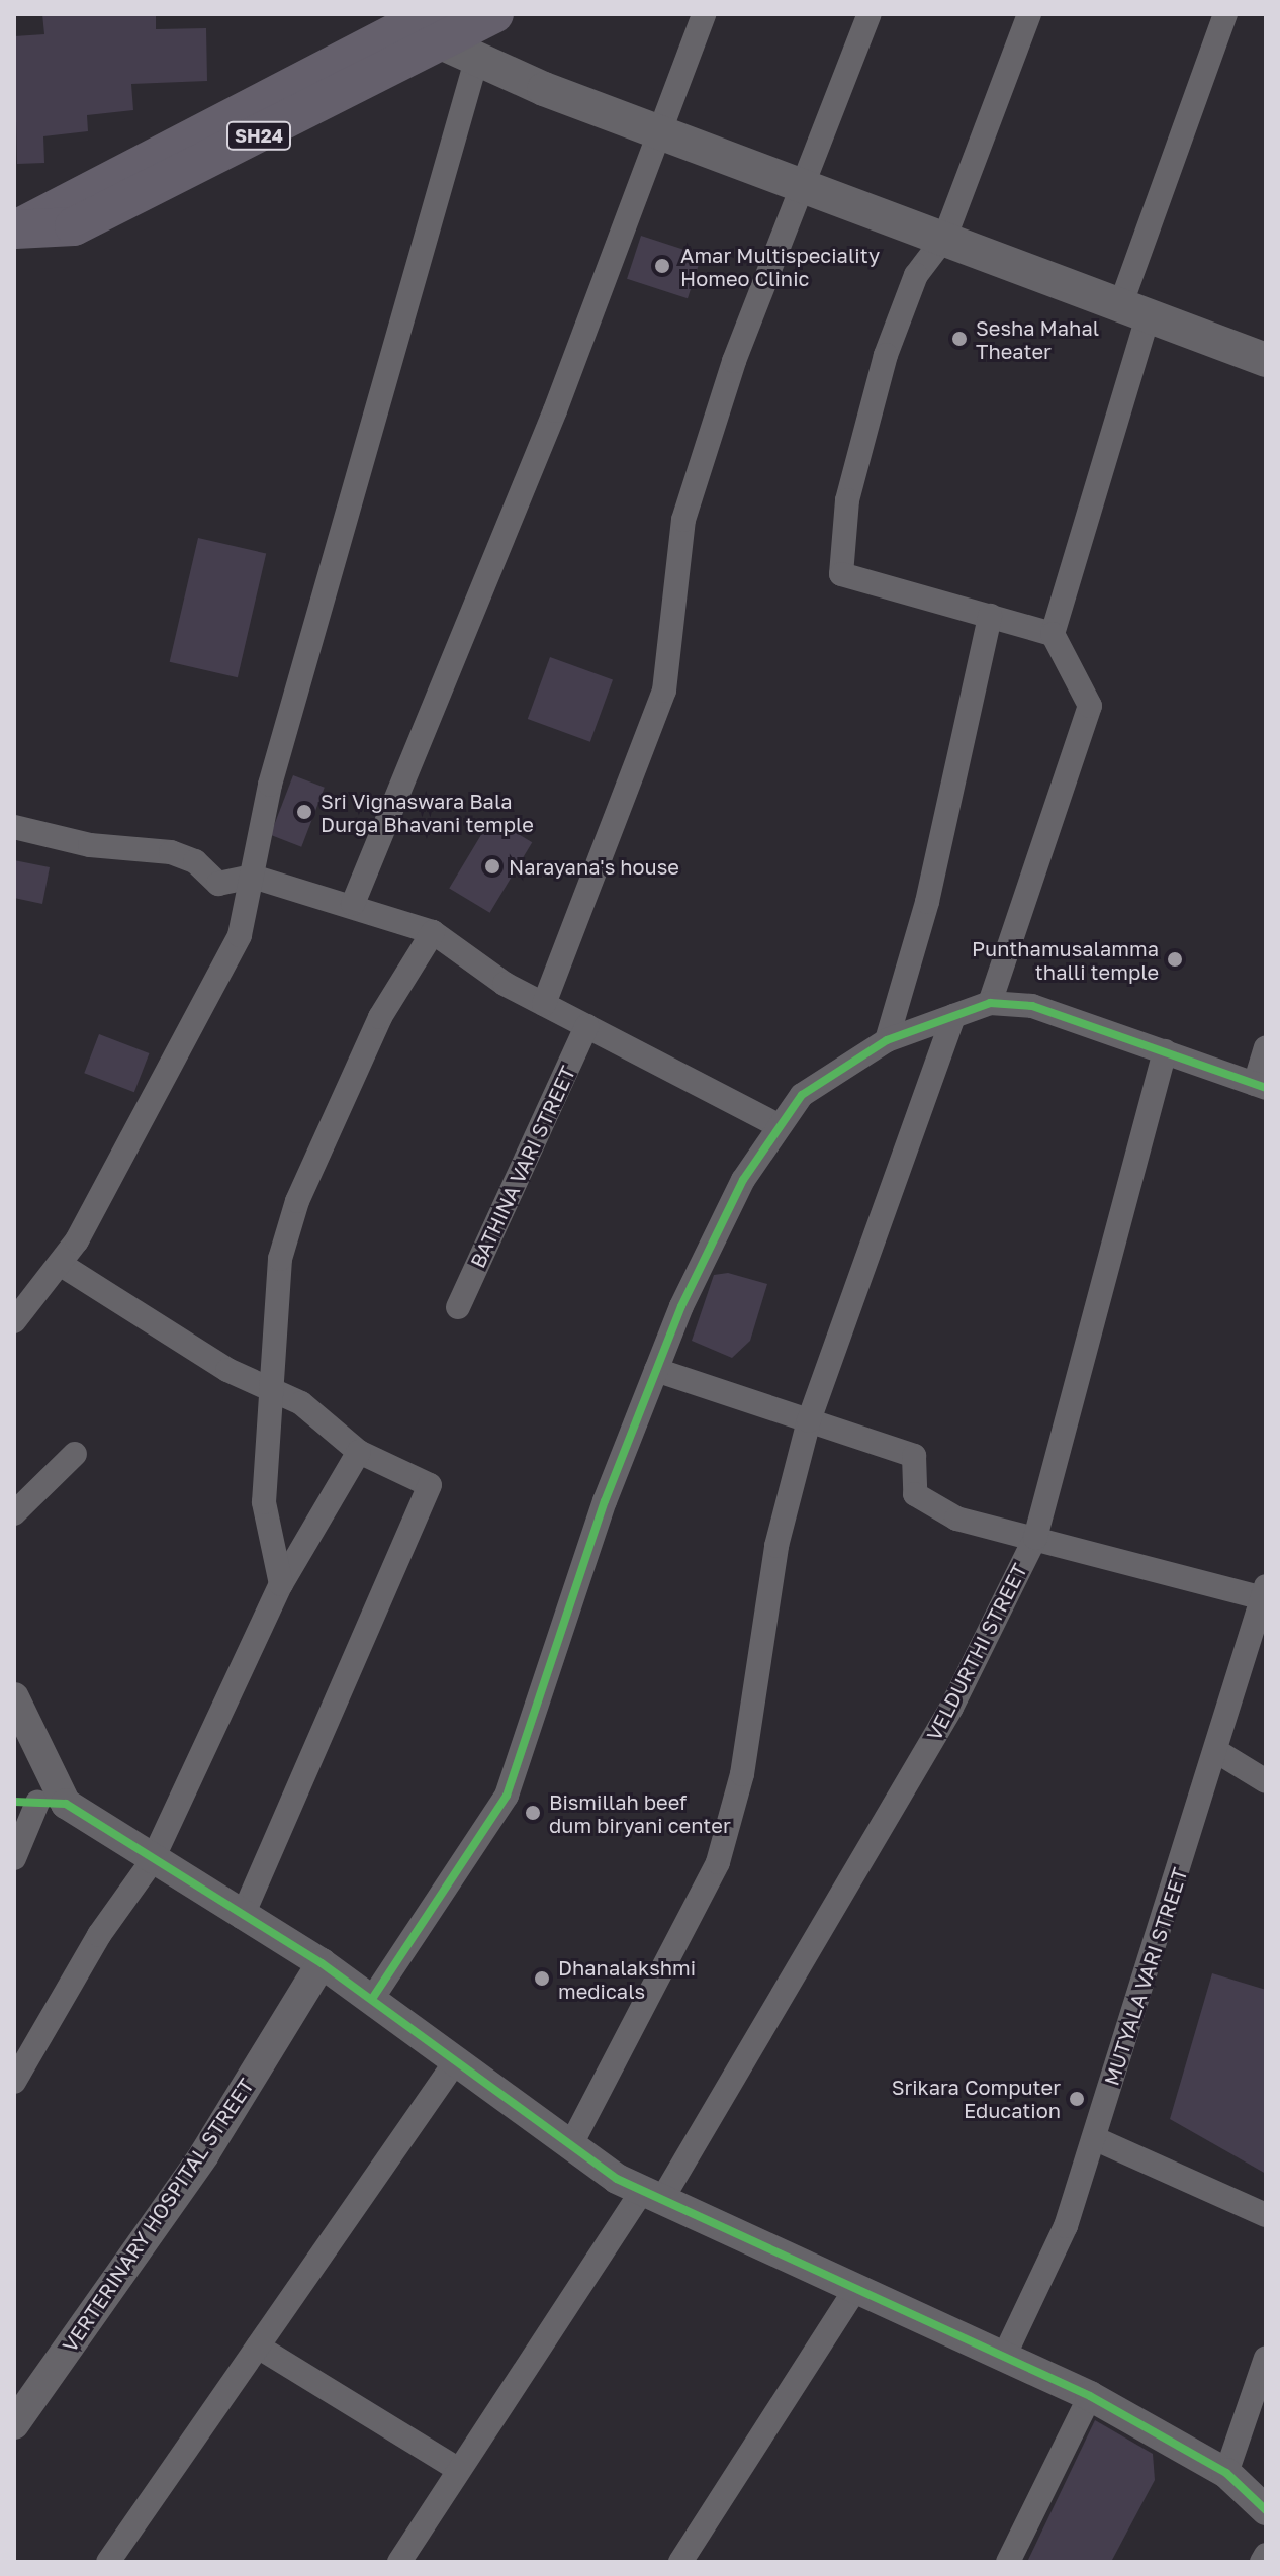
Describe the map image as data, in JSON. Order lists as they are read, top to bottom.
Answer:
{
  "streets": {
    "main road": ["SH24"],
    "street": [
      "BATHINA VARI STREET",
      "VELDURTHI STREET",
      "MUTYALA VARI STREET",
      "VERTERINARY HOSPITAL STREET"
    ]
  },
  "places": [
    "Amar Multispeciality Homeo Clinic",
    "Sesha Mahal Theater",
    "Sri Vignaswara Bala Durga Bhavani temple",
    "Narayana's house",
    "Punthamusalamma thalli temple",
    "Bismillah beef dum biryani center",
    "Dhanalakshmi medicals",
    "Srikara Computer Education"
  ]
}
